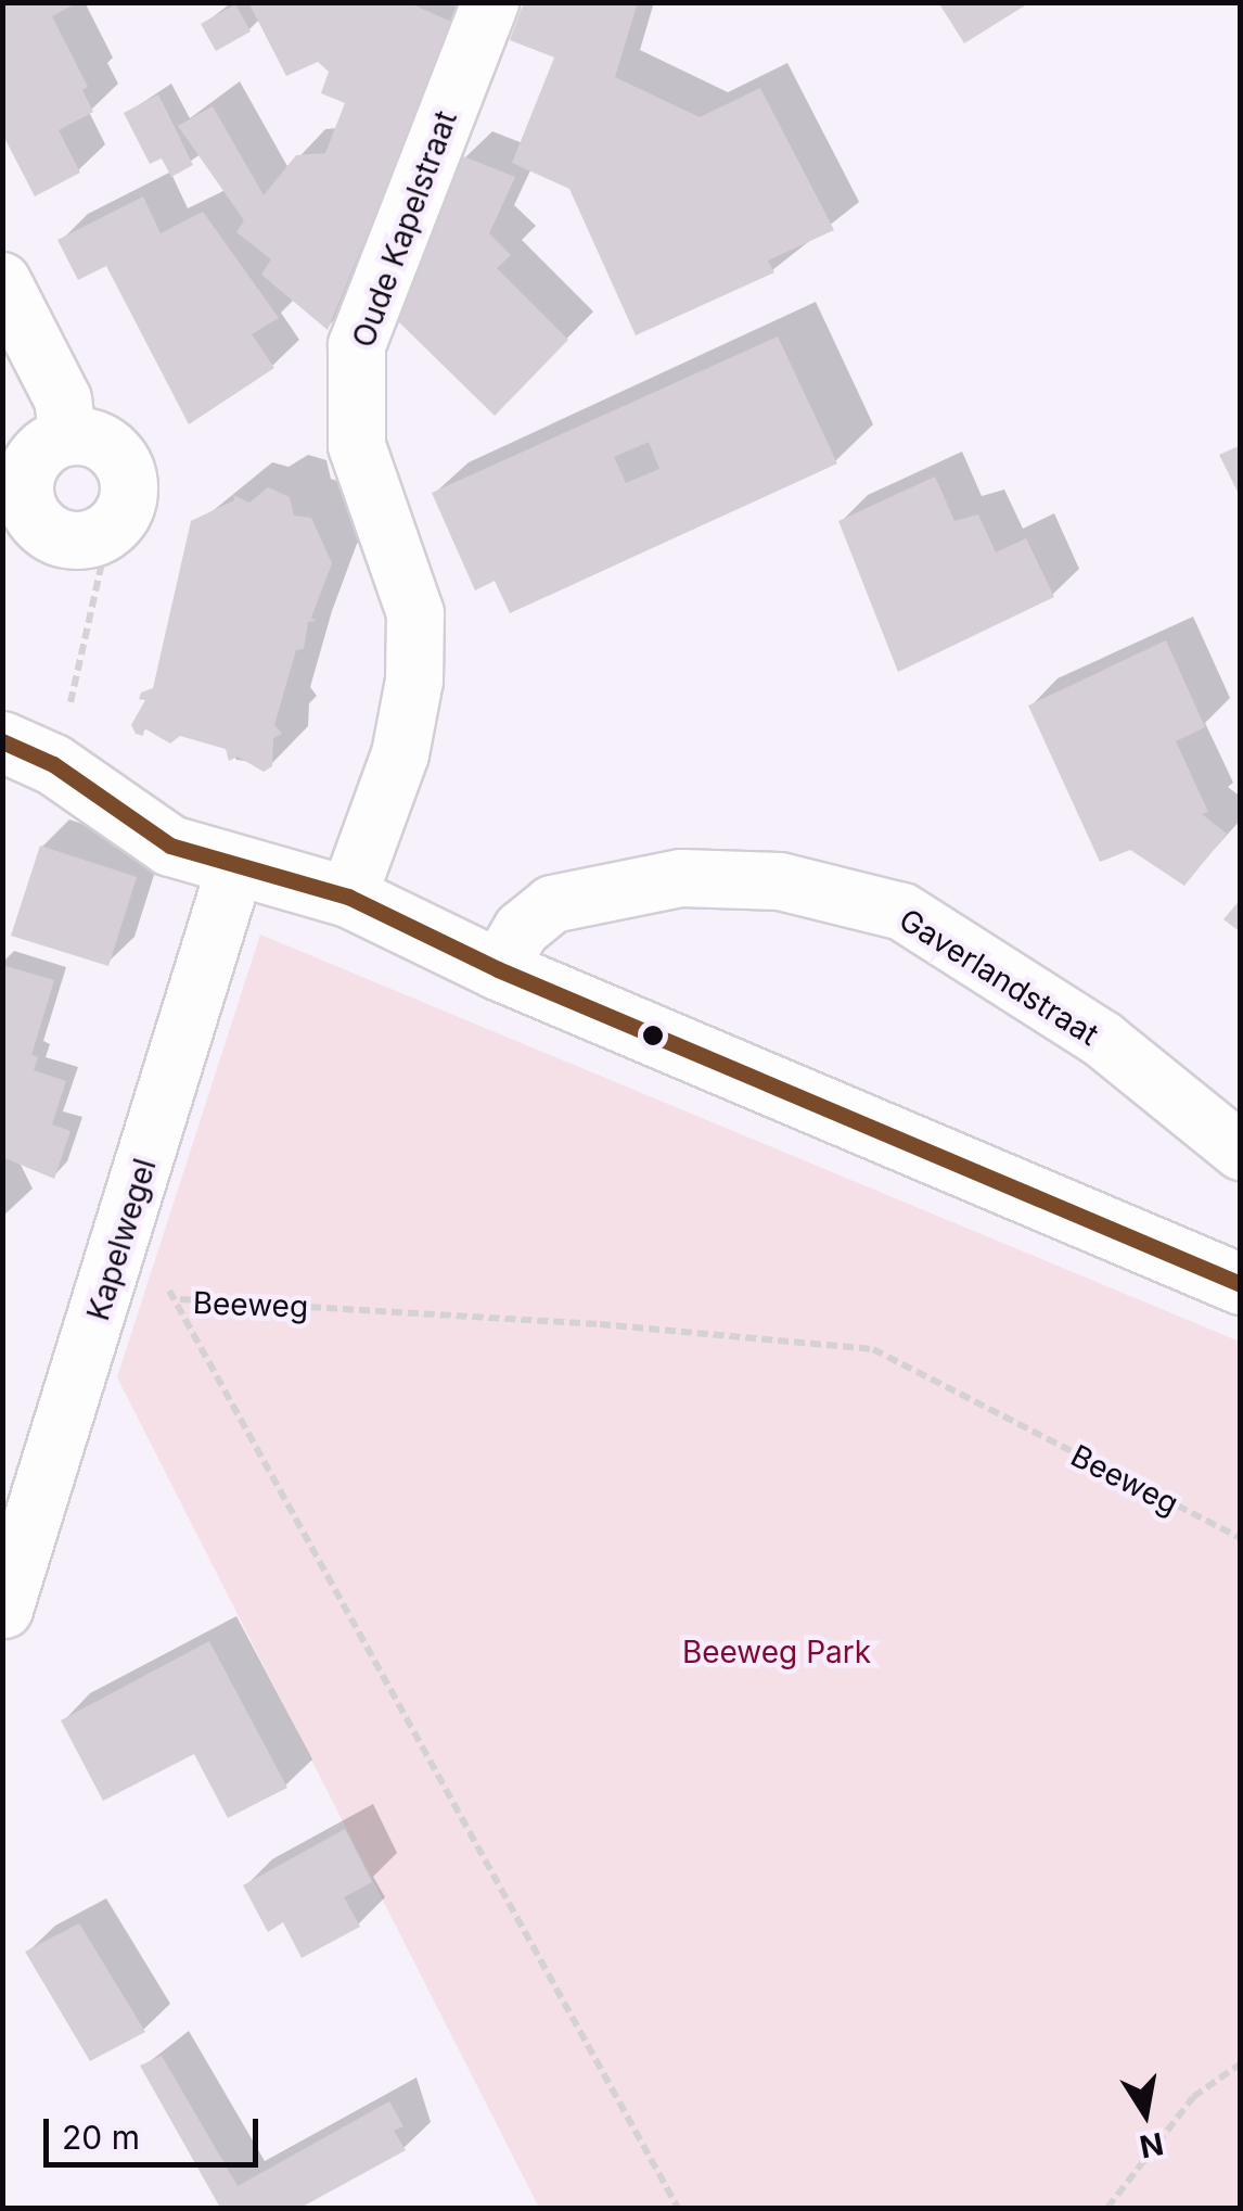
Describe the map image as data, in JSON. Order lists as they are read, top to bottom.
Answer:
{
  "streets": {
    "street": ["Oude Kapelstraat", "Gaverlandstraat", "Kapelwegel"],
    "path": ["Beeweg"]
  },
  "parks": ["Beeweg Park"],
  "scale_bar": "20 m",
  "north": "bottom"
}
